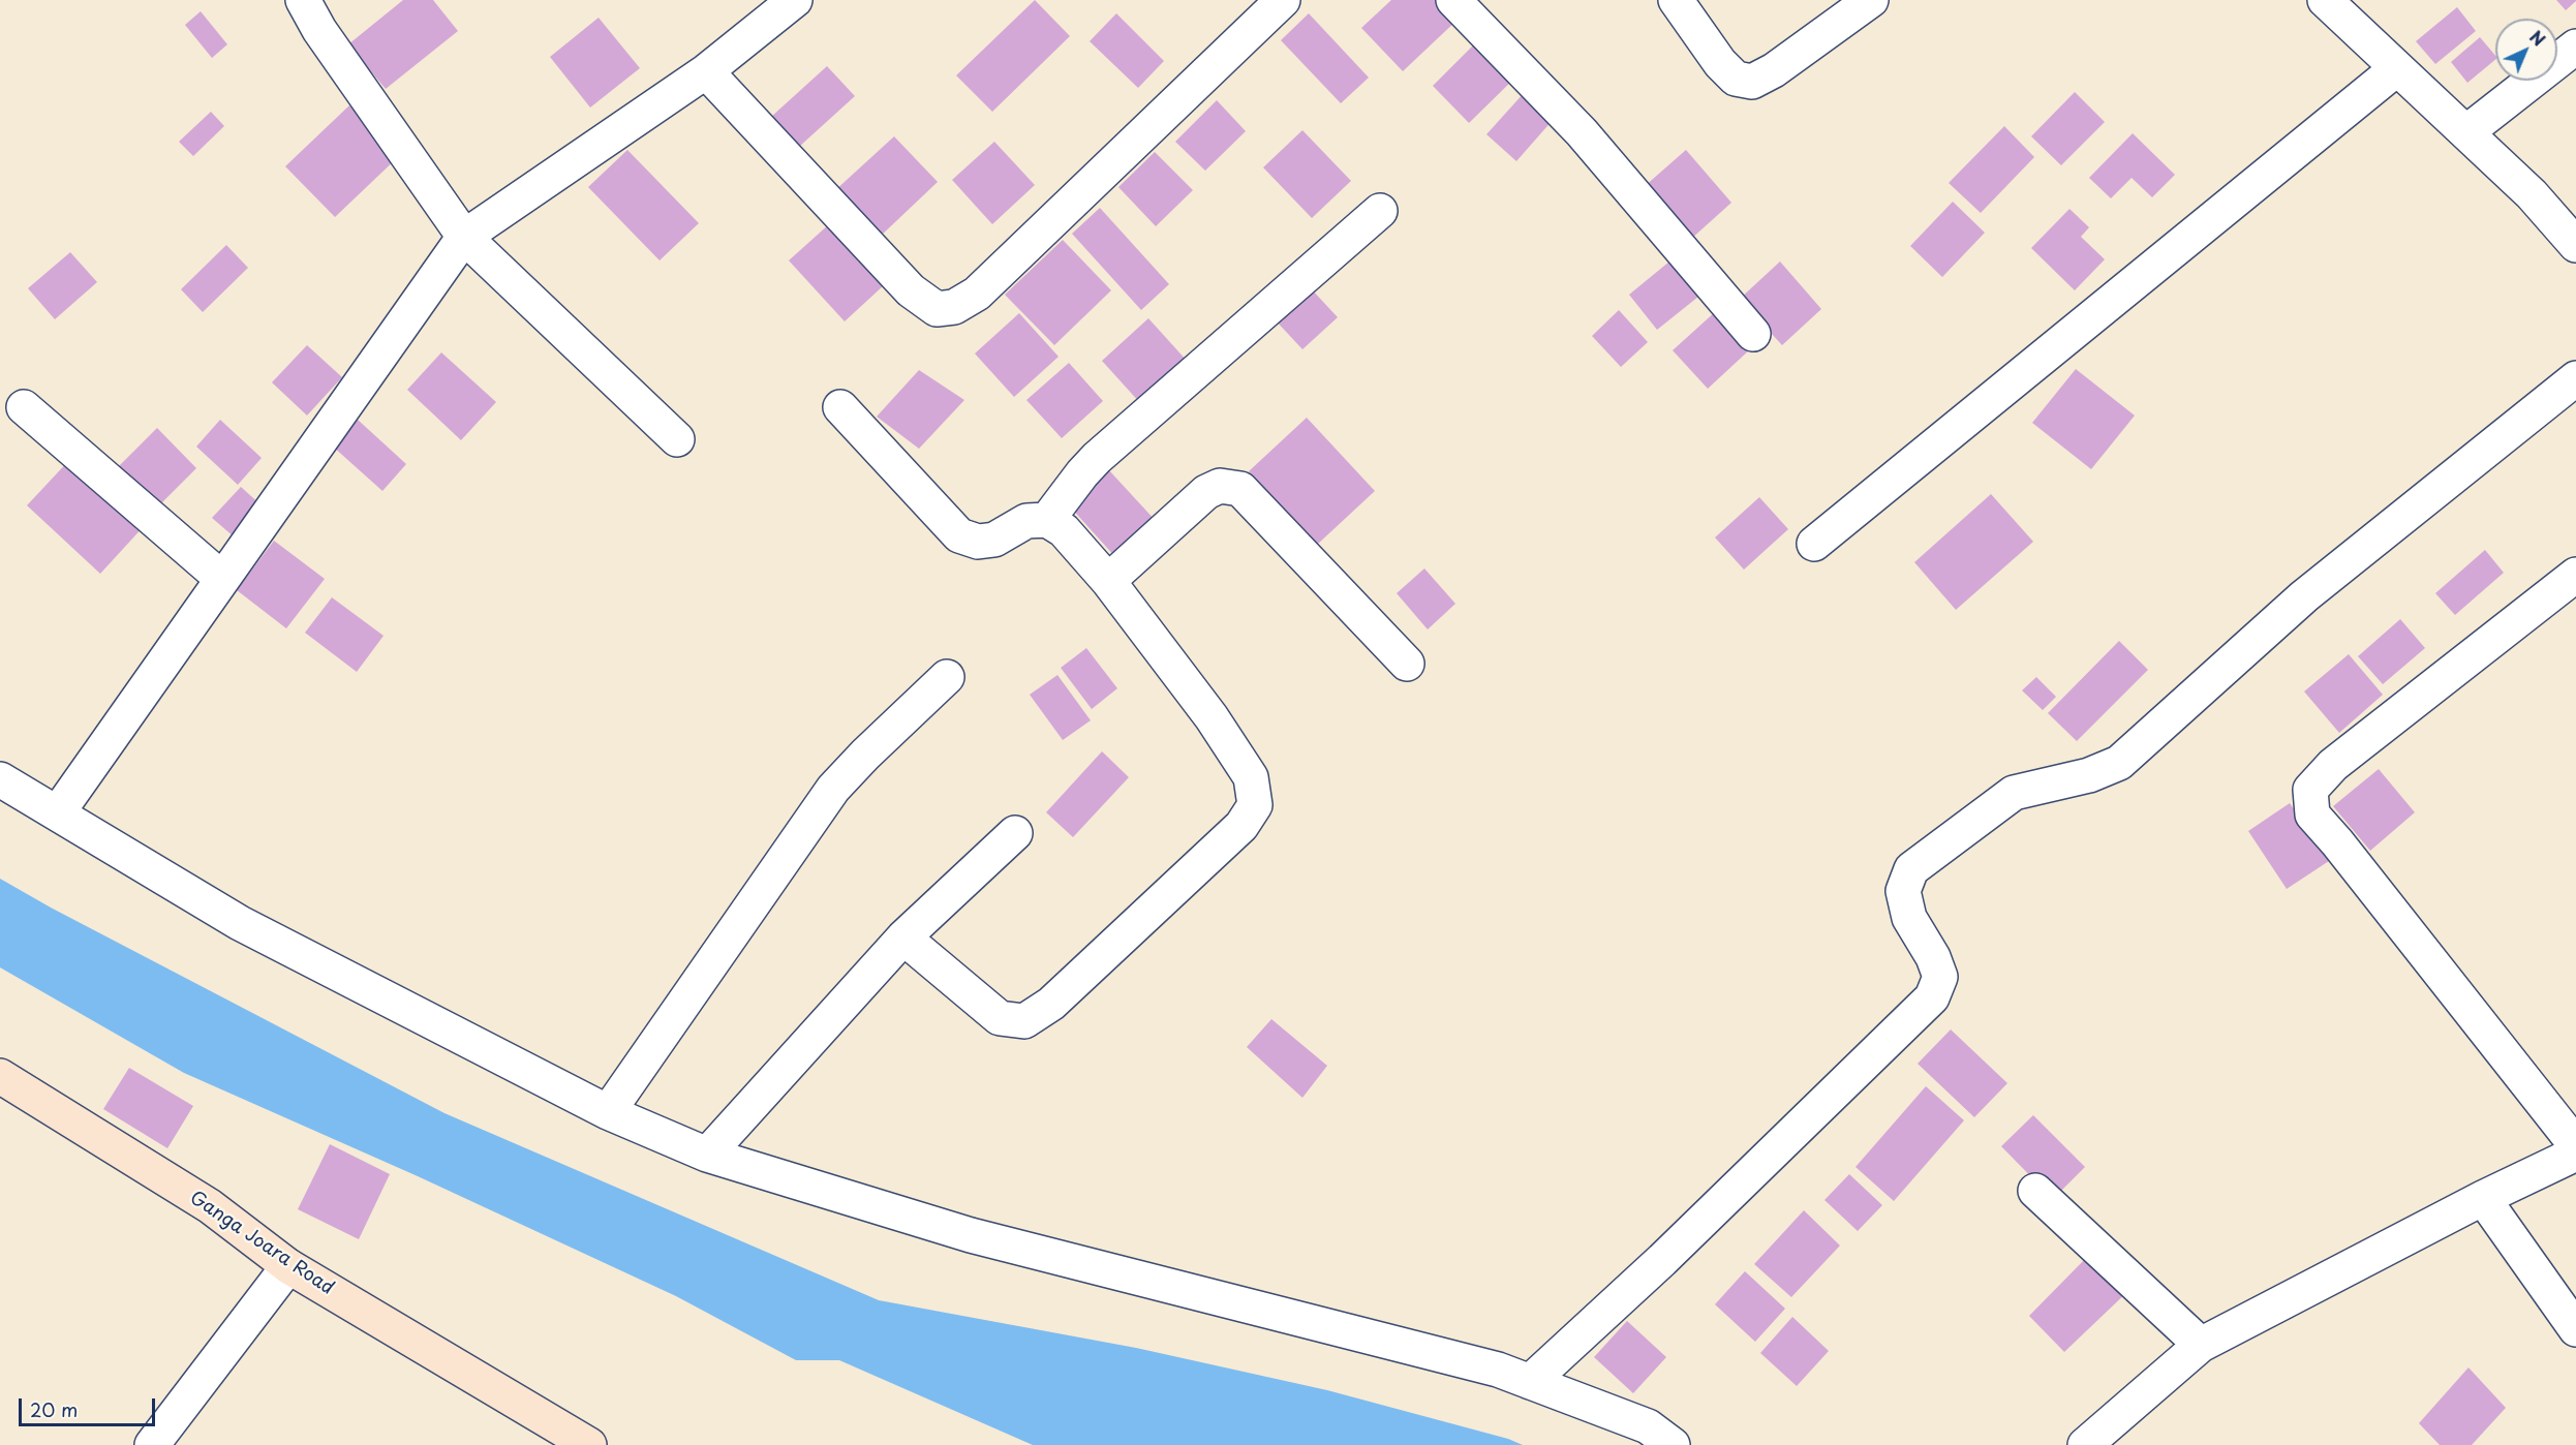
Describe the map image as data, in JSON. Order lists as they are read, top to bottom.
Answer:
{
  "streets": {
    "main road": ["Ganga Joara Road"]
  },
  "scale_bar": "20 m",
  "north": "top right"
}
